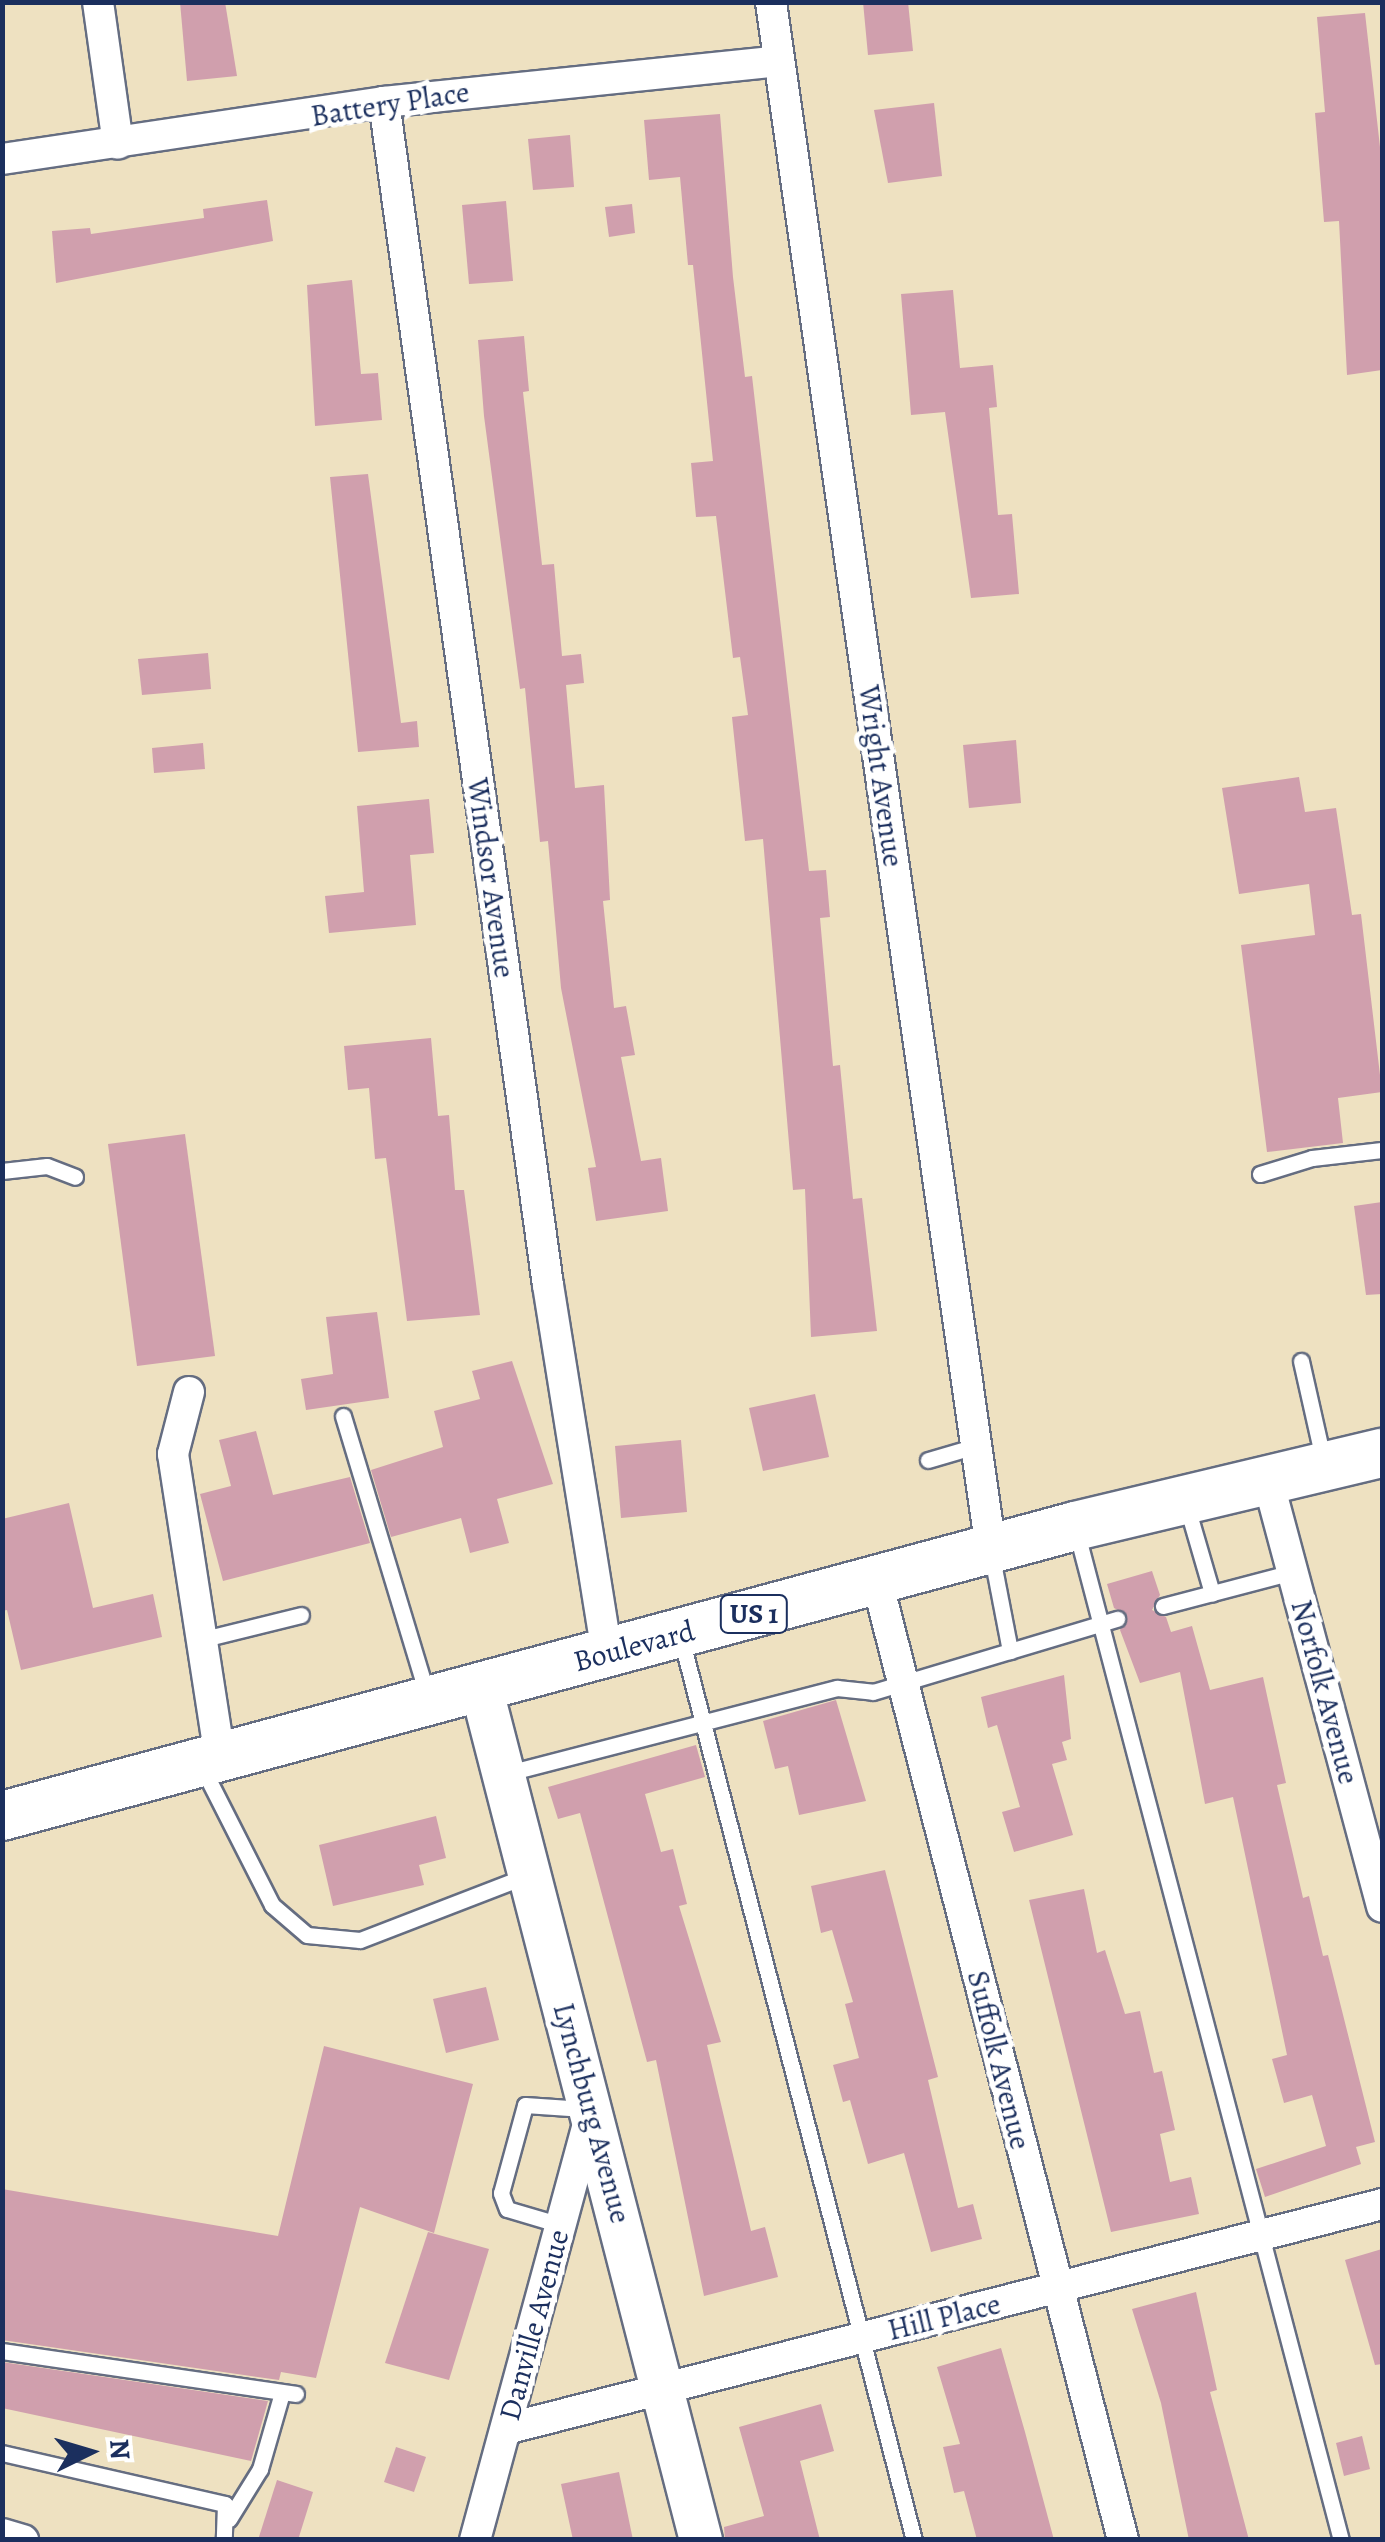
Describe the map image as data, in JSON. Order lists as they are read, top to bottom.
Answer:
{
  "streets": {
    "main road": ["US 1", "Boulevard"],
    "street": [
      "Battery Place",
      "Wright Avenue",
      "Windsor Avenue",
      "Norfolk Avenue",
      "Suffolk Avenue",
      "Lynchburg Avenue",
      "Hill Place",
      "Danville Avenue"
    ]
  },
  "crossings": [
    ["Battery Place", "Wright Avenue"],
    ["Battery Place", "Windsor Avenue"],
    ["Wright Avenue", "Boulevard"],
    ["Windsor Avenue", "Boulevard"],
    ["Boulevard", "Norfolk Avenue"],
    ["Boulevard", "Suffolk Avenue"],
    ["Boulevard", "Lynchburg Avenue"],
    ["Suffolk Avenue", "Hill Place"],
    ["Lynchburg Avenue", "Hill Place"],
    ["Lynchburg Avenue", "Danville Avenue"],
    ["Hill Place", "Danville Avenue"]
  ],
  "north": "right"
}
